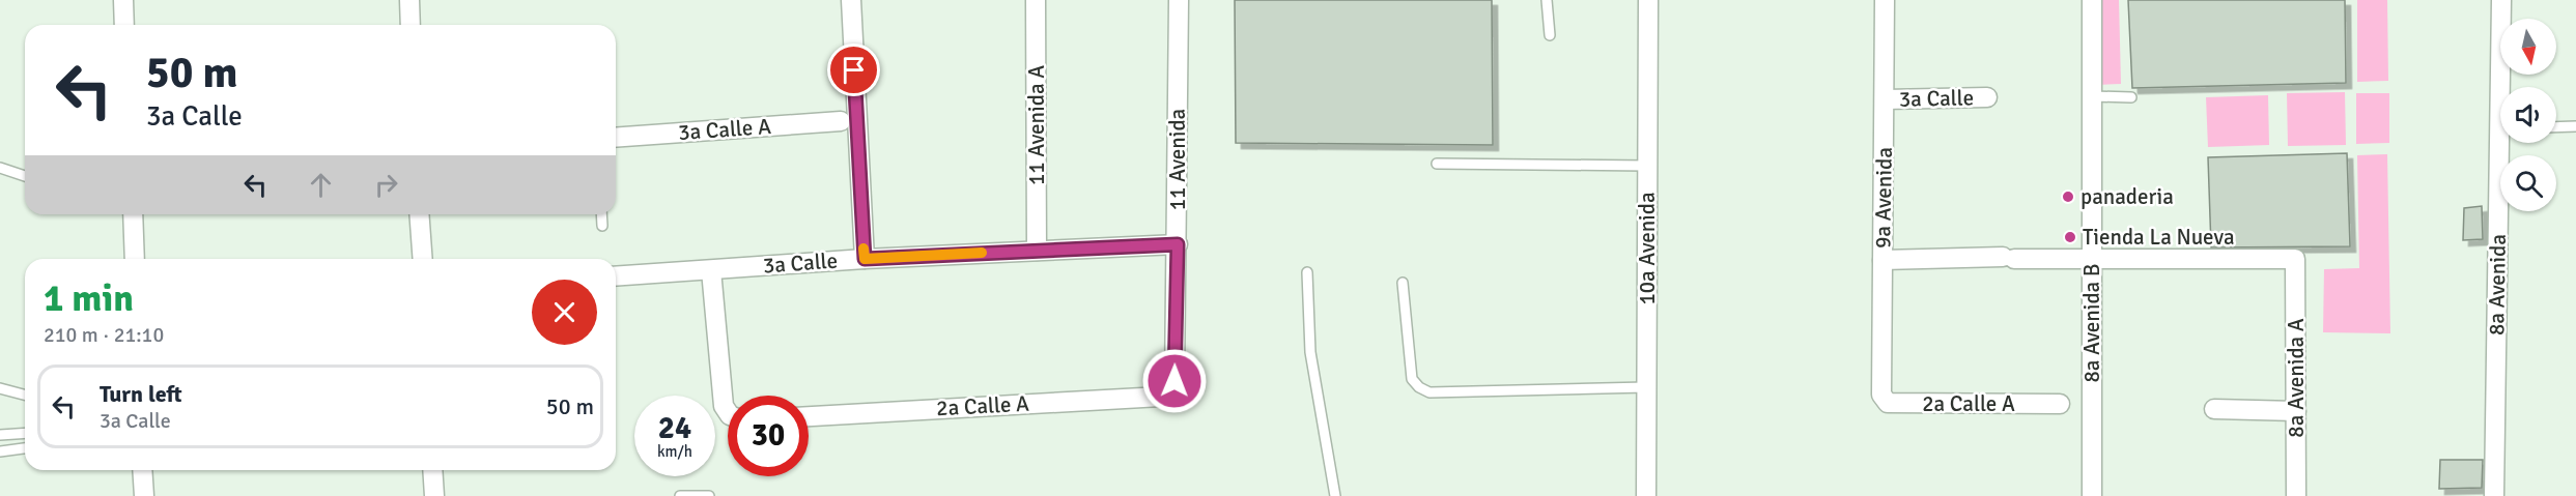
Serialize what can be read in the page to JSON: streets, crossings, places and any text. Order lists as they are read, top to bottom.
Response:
{
  "streets": {
    "street": [
      "3a Calle",
      "11 Avenida A",
      "3a Calle A",
      "11 Avenida",
      "9a Avenida",
      "10a Avenida",
      "8a Avenida",
      "8a Avenida B",
      "8a Avenida A",
      "2a Calle A"
    ]
  },
  "crossings": [
    ["3a Calle", "11 Avenida A"],
    ["3a Calle", "11 Avenida"],
    ["3a Calle", "9a Avenida"],
    ["11 Avenida", "2a Calle A"],
    ["9a Avenida", "2a Calle A"],
    ["8a Avenida B", "8a Avenida A"]
  ],
  "places": ["panaderia", "Tienda La Nueva"],
  "north": "bottom",
  "page": {
    "turn": ["50 m", "3a Calle"],
    "heading": ["1 min", "210 m · 21:10"],
    "list": [
      {
        "name": "Turn left",
        "note": "3a Calle",
        "value": "50 m"
      }
    ],
    "speed": "24 km/h",
    "limit": "30"
  }
}
